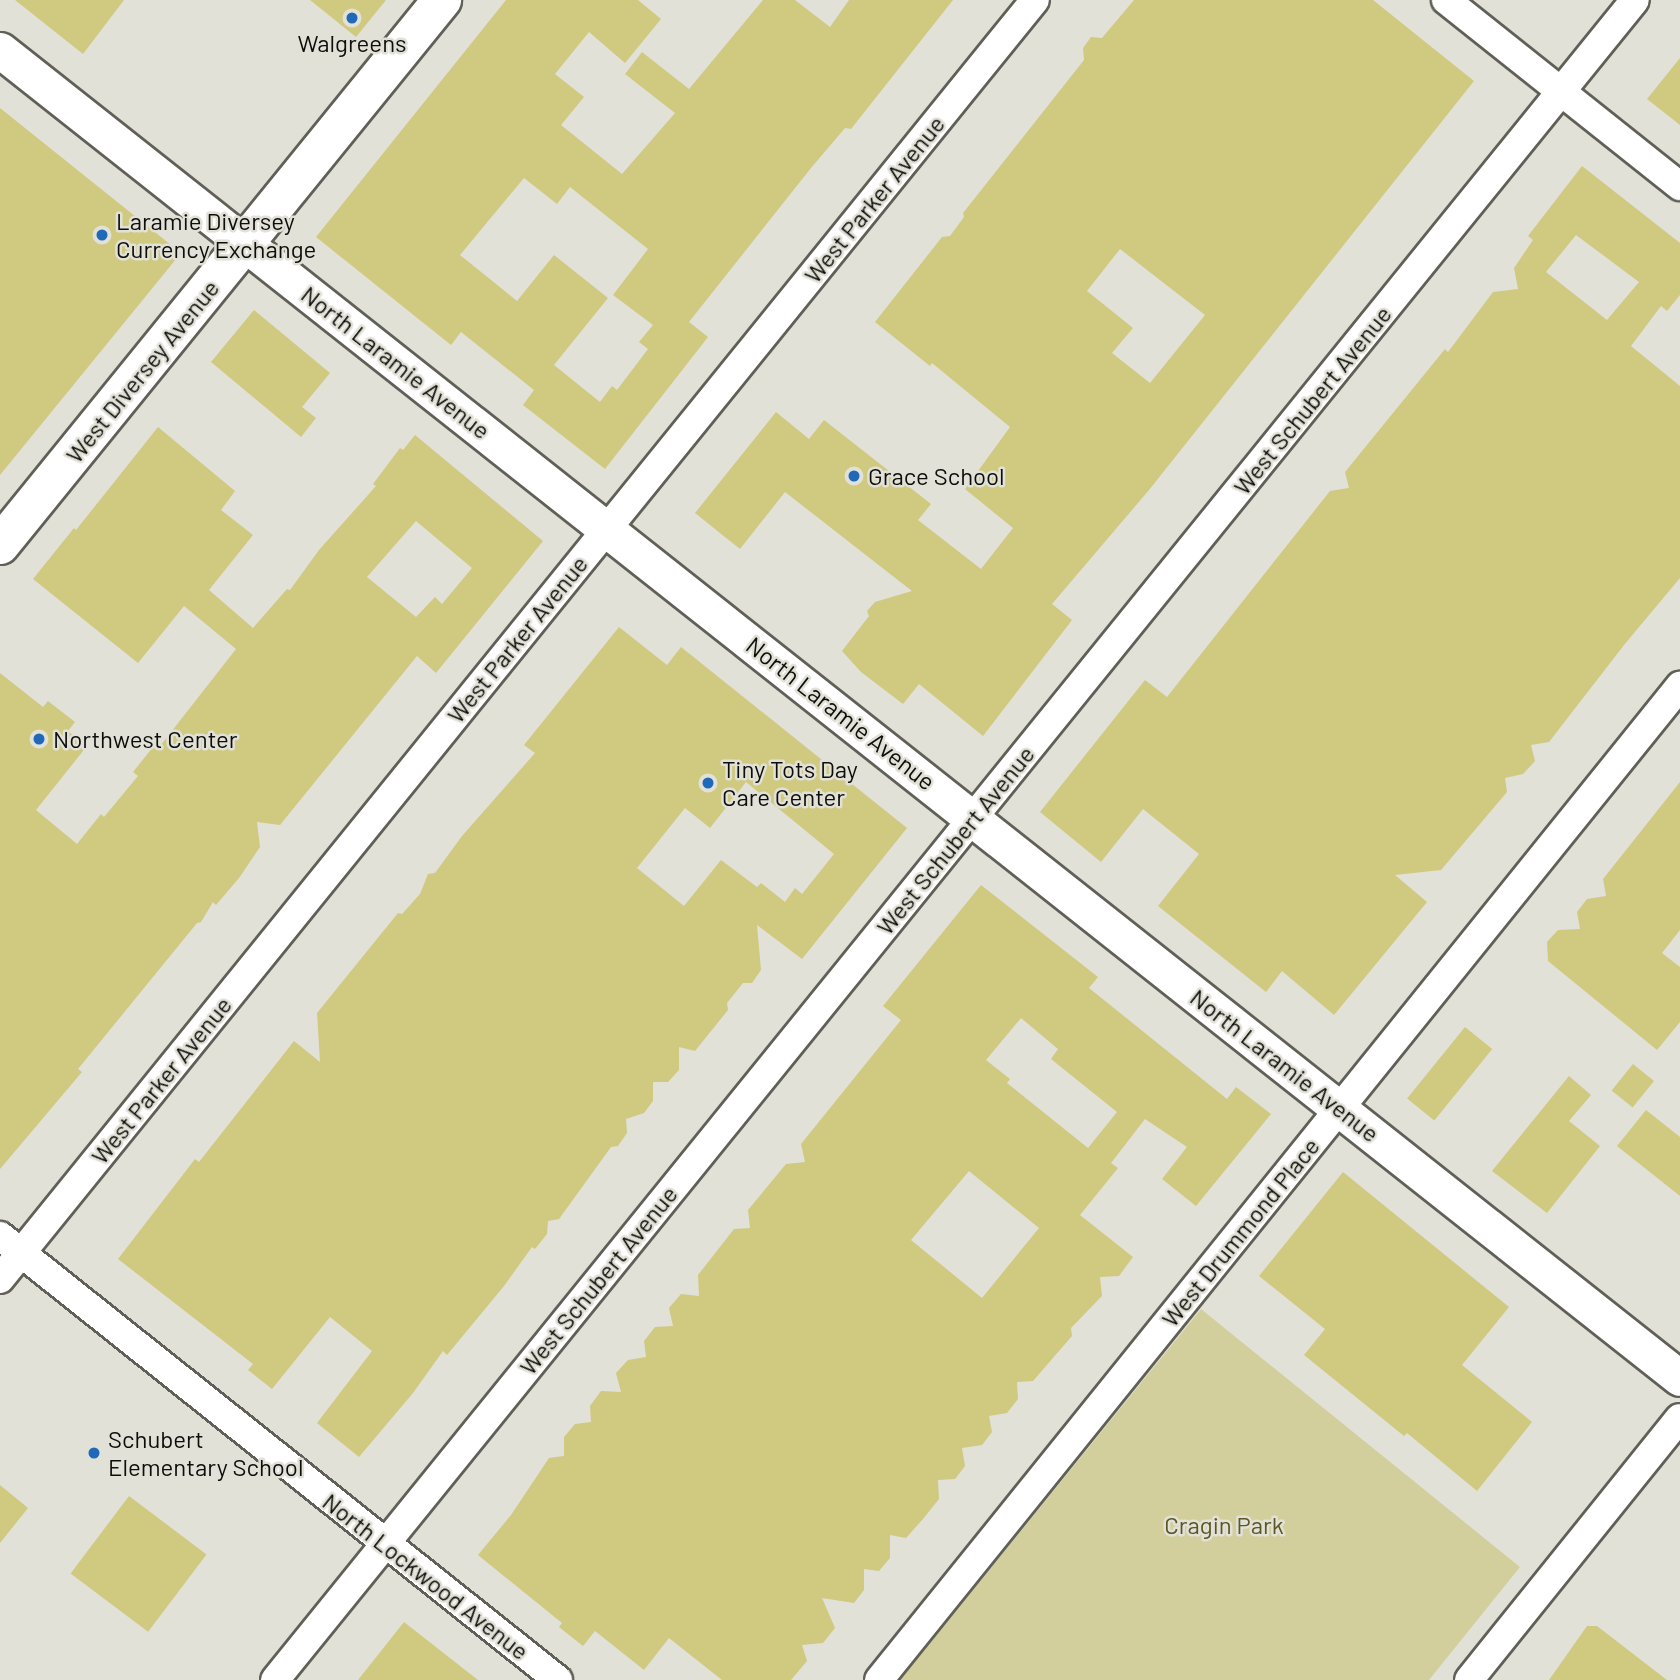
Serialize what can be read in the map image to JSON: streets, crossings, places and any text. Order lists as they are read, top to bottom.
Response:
{
  "streets": {
    "main road": ["West Diversey Avenue"],
    "street": [
      "West Parker Avenue",
      "North Laramie Avenue",
      "West Schubert Avenue",
      "West Drummond Place",
      "North Lockwood Avenue"
    ]
  },
  "crossings": [
    ["West Parker Avenue", "North Laramie Avenue"],
    ["West Parker Avenue", "North Lockwood Avenue"],
    ["North Laramie Avenue", "West Diversey Avenue"],
    ["North Laramie Avenue", "West Schubert Avenue"],
    ["North Laramie Avenue", "West Drummond Place"],
    ["West Schubert Avenue", "North Lockwood Avenue"]
  ],
  "parks": ["Cragin Park"],
  "places": [
    "Walgreens",
    "Laramie Diversey Currency Exchange",
    "Grace School",
    "Northwest Center",
    "Tiny Tots Day Care Center",
    "Schubert Elementary School"
  ]
}
